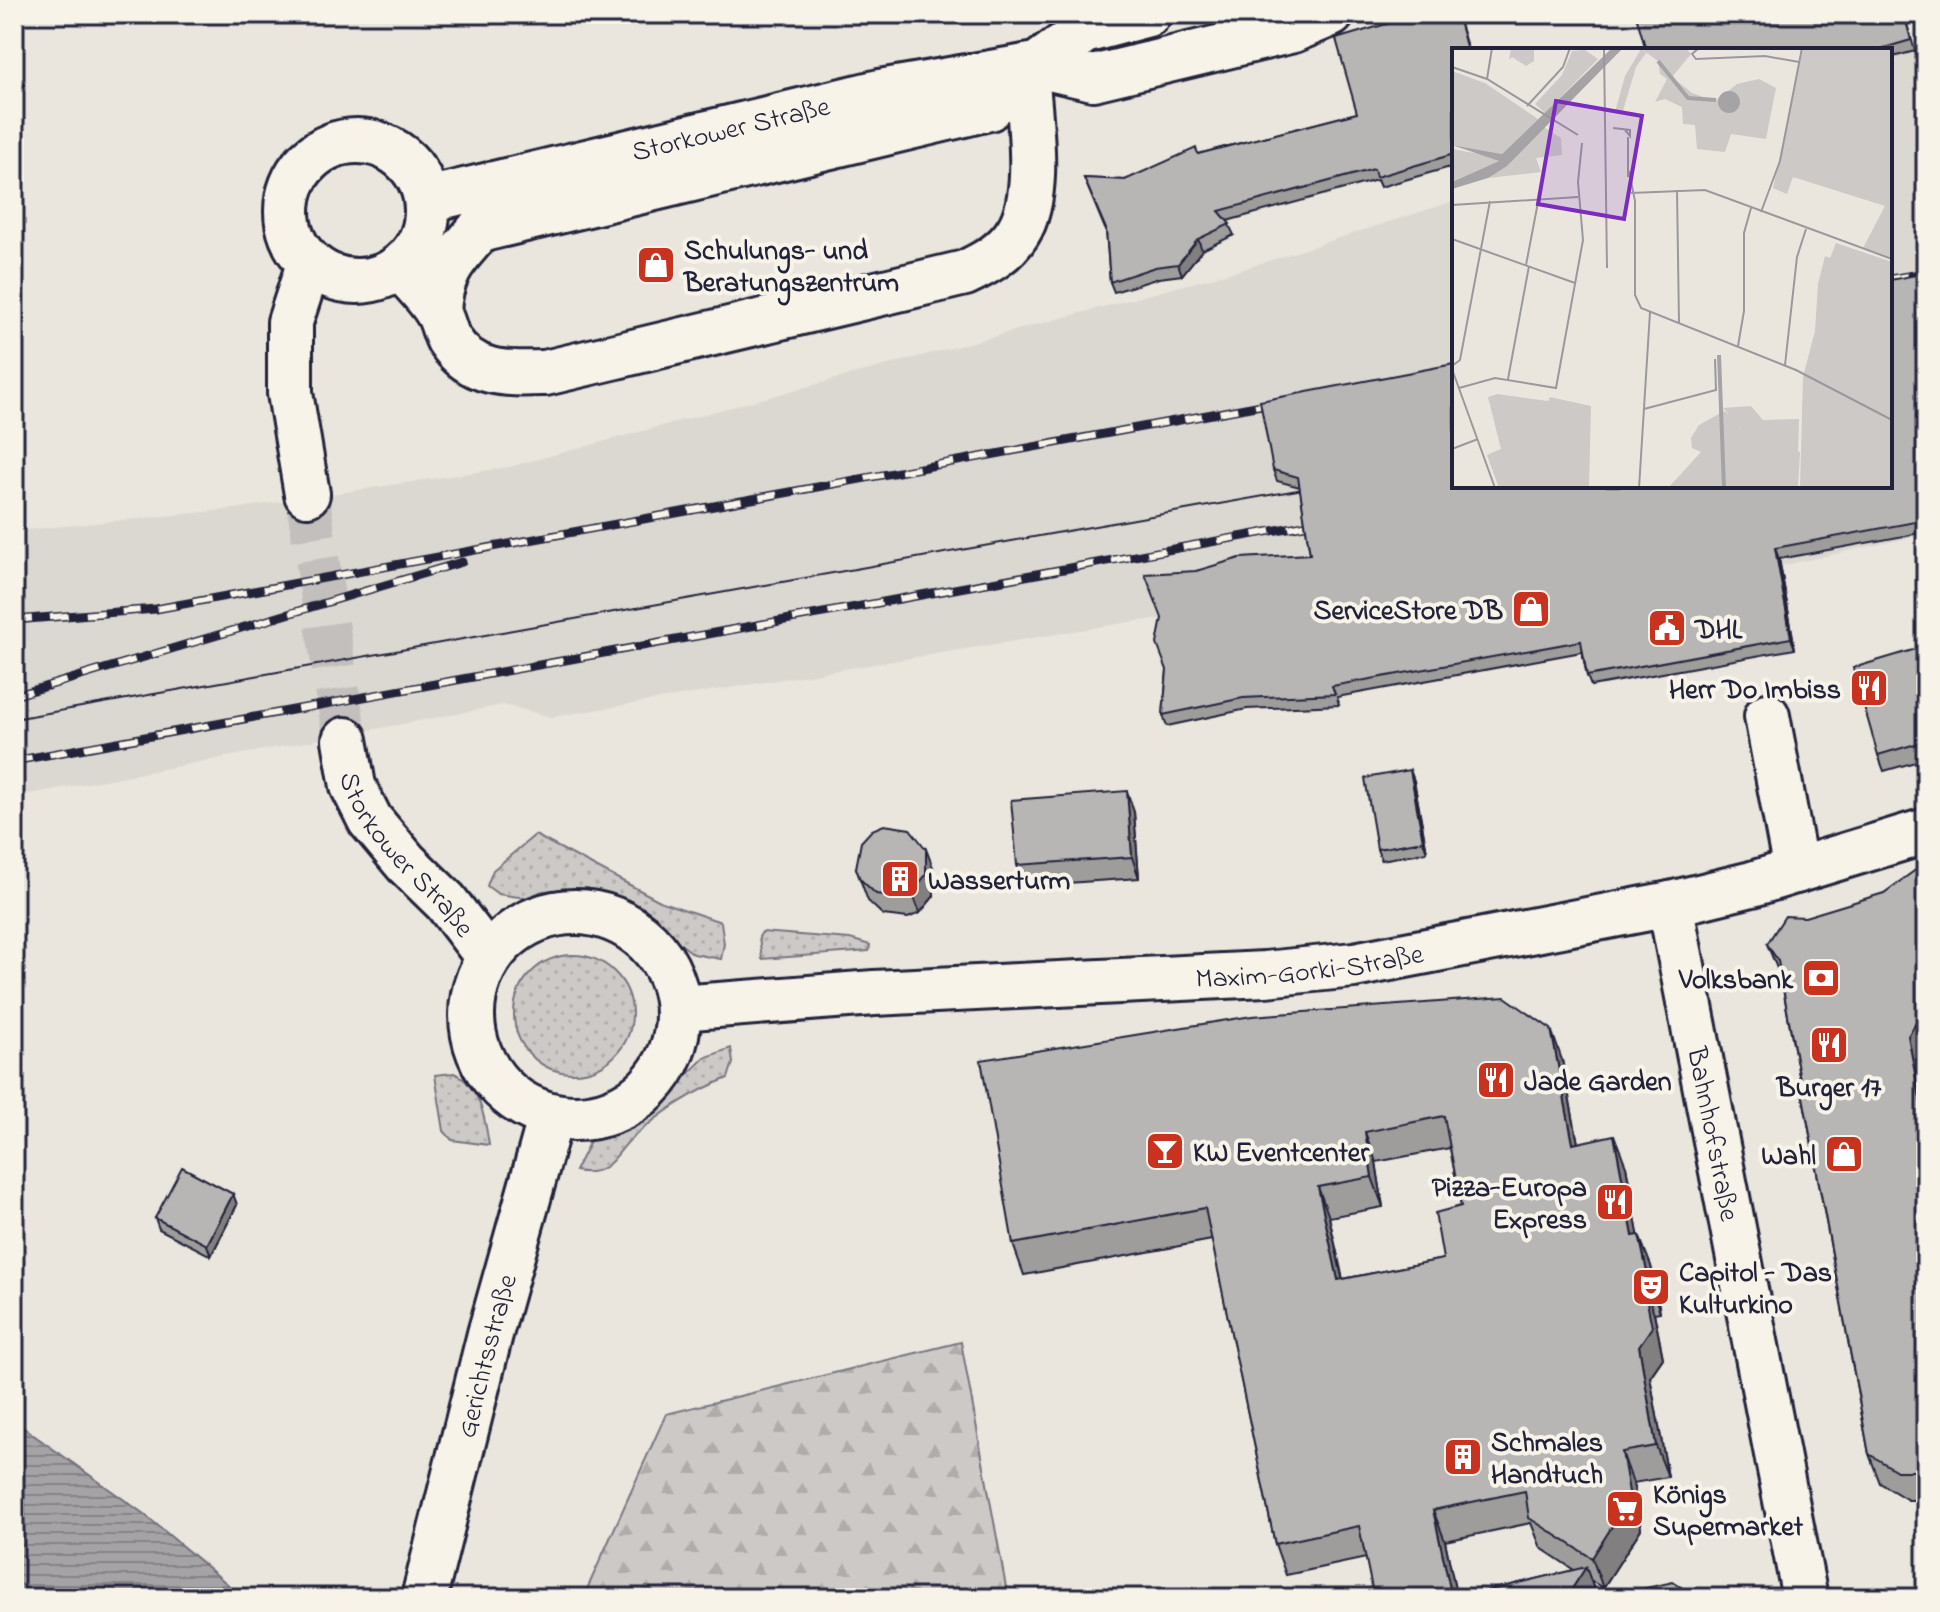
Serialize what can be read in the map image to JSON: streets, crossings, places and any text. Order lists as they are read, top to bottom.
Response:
{
  "streets": {
    "main road": [
      "Storkower Straße",
      "Maxim-Gorki-Straße",
      "Bahnhofstraße",
      "Gerichtsstraße"
    ]
  },
  "crossings": [
    ["Storkower Straße", "Maxim-Gorki-Straße"],
    ["Storkower Straße", "Gerichtsstraße"],
    ["Maxim-Gorki-Straße", "Bahnhofstraße"],
    ["Maxim-Gorki-Straße", "Gerichtsstraße"]
  ],
  "places": {
    "shop": ["Schulungs- und Beratungszentrum", "ServiceStore DB", "Wahl"],
    "public building": ["DHL"],
    "restaurant": [
      "Herr Do Imbiss",
      "Burger 17",
      "Jade Garden",
      "Pizza-Europa Express"
    ],
    "building": ["Wasserturm", "Schmales Handtuch"],
    "bank": ["Volksbank"],
    "bar": ["KW Eventcenter"],
    "theatre": ["Capitol - Das Kulturkino"],
    "supermarket": ["Königs Supermarket"]
  }
}
